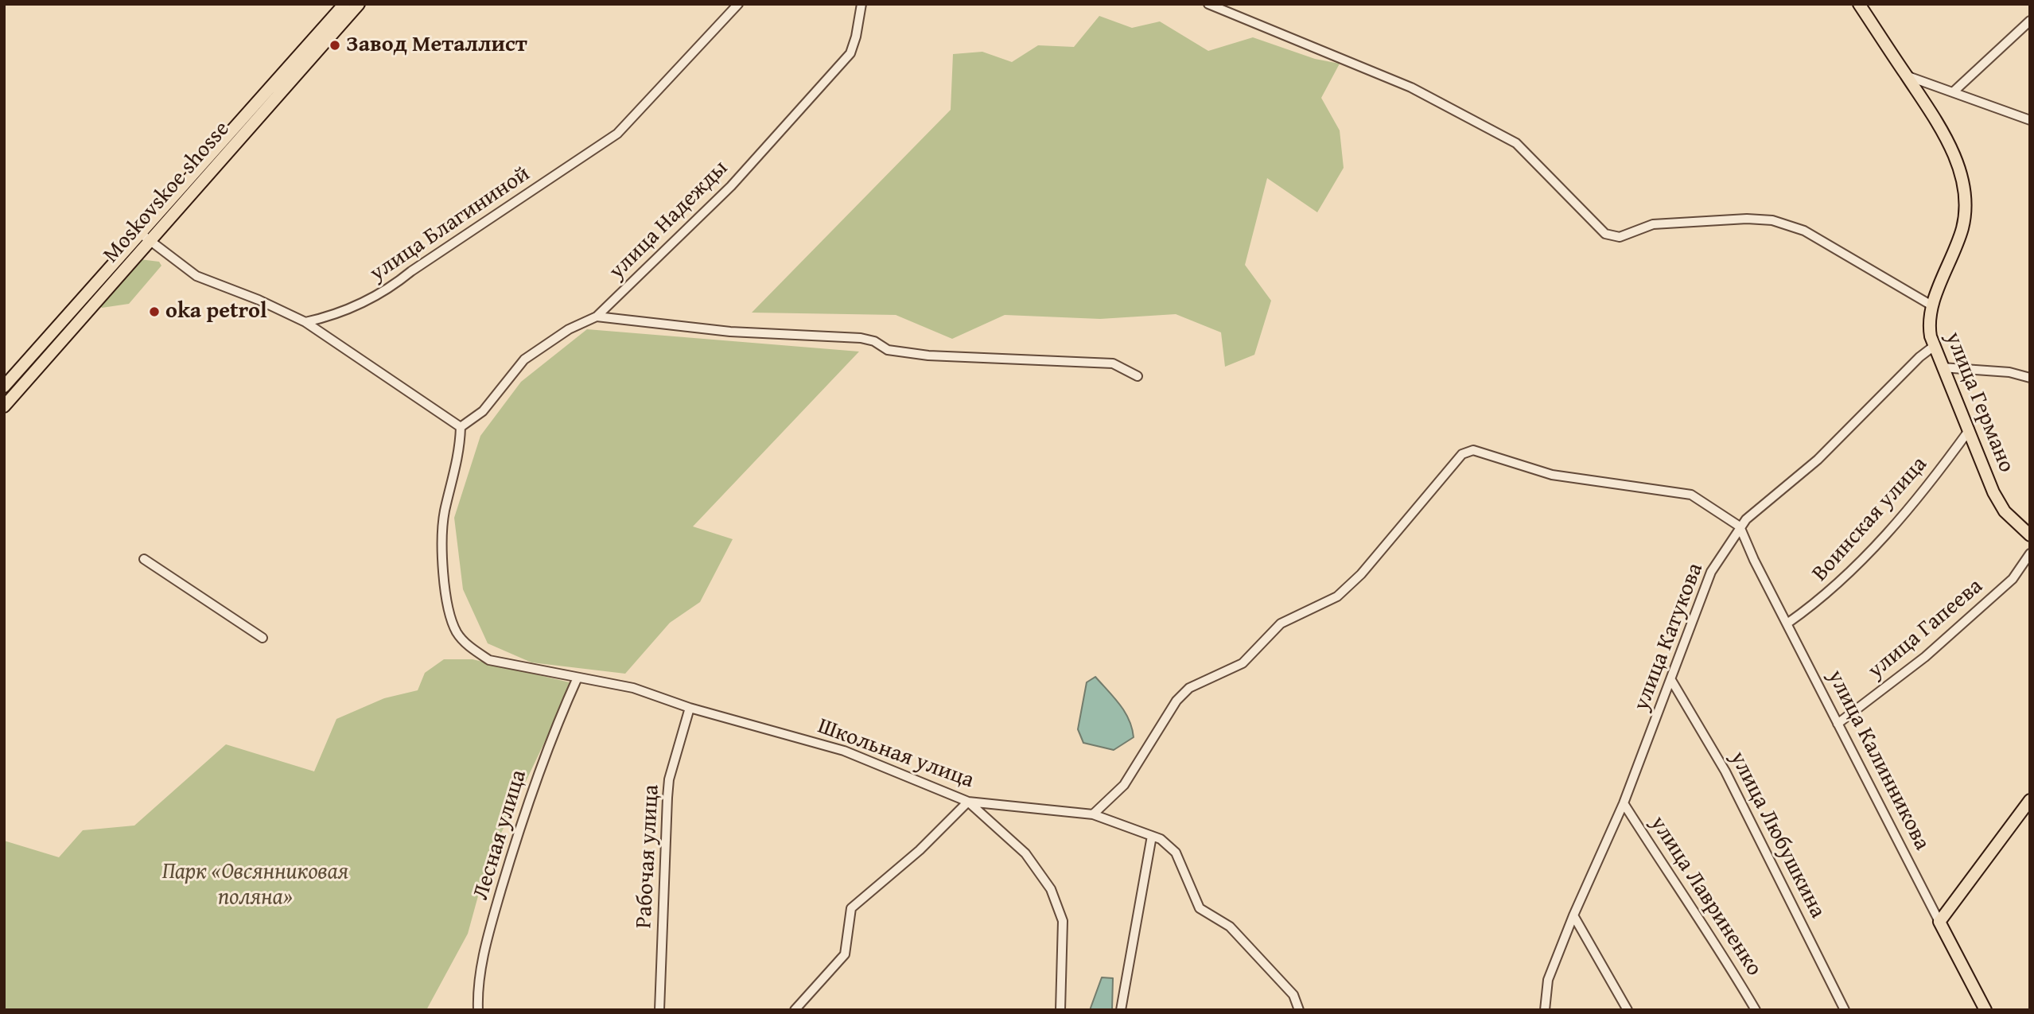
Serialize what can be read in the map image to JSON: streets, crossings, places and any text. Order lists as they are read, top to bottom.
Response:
{
  "streets": {
    "main road": ["Moskovskoe shosse", "улица Германо", "улица Калинникова"],
    "street": [
      "улица Надежды",
      "улица Благининой",
      "Воинская улица",
      "улица Гапеева",
      "улица Катукова",
      "Школьная улица",
      "Лесная улица",
      "улица Любушкина",
      "Рабочая улица",
      "улица Лавриненко"
    ]
  },
  "crossings": [
    ["улица Надежды", "Школьная улица"],
    ["улица Германо", "Воинская улица"],
    ["улица Германо", "улица Катукова"],
    ["Воинская улица", "улица Калинникова"],
    ["улица Гапеева", "улица Калинникова"],
    ["улица Катукова", "улица Калинникова"],
    ["улица Катукова", "улица Любушкина"],
    ["улица Катукова", "улица Лавриненко"],
    ["Школьная улица", "Лесная улица"],
    ["Школьная улица", "Рабочая улица"]
  ],
  "parks": ["Парк «Овсянниковая поляна»"],
  "places": ["Завод Металлист", "oka petrol"]
}
